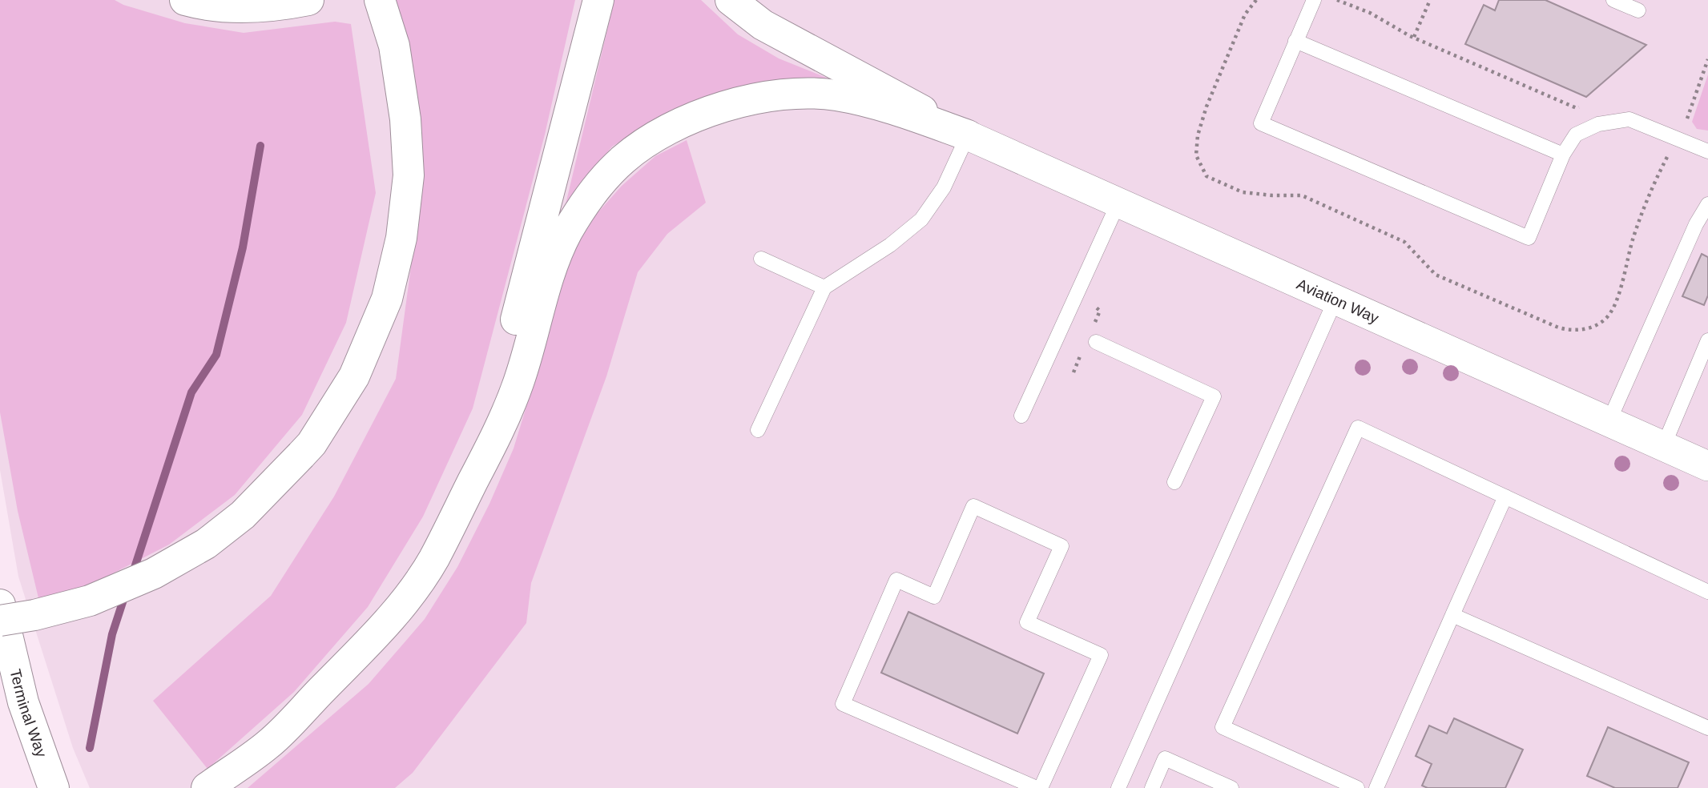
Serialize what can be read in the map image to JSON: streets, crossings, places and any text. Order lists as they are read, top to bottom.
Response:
{
  "streets": {
    "main road": ["Terminal Way"],
    "street": ["Aviation Way"]
  }
}
